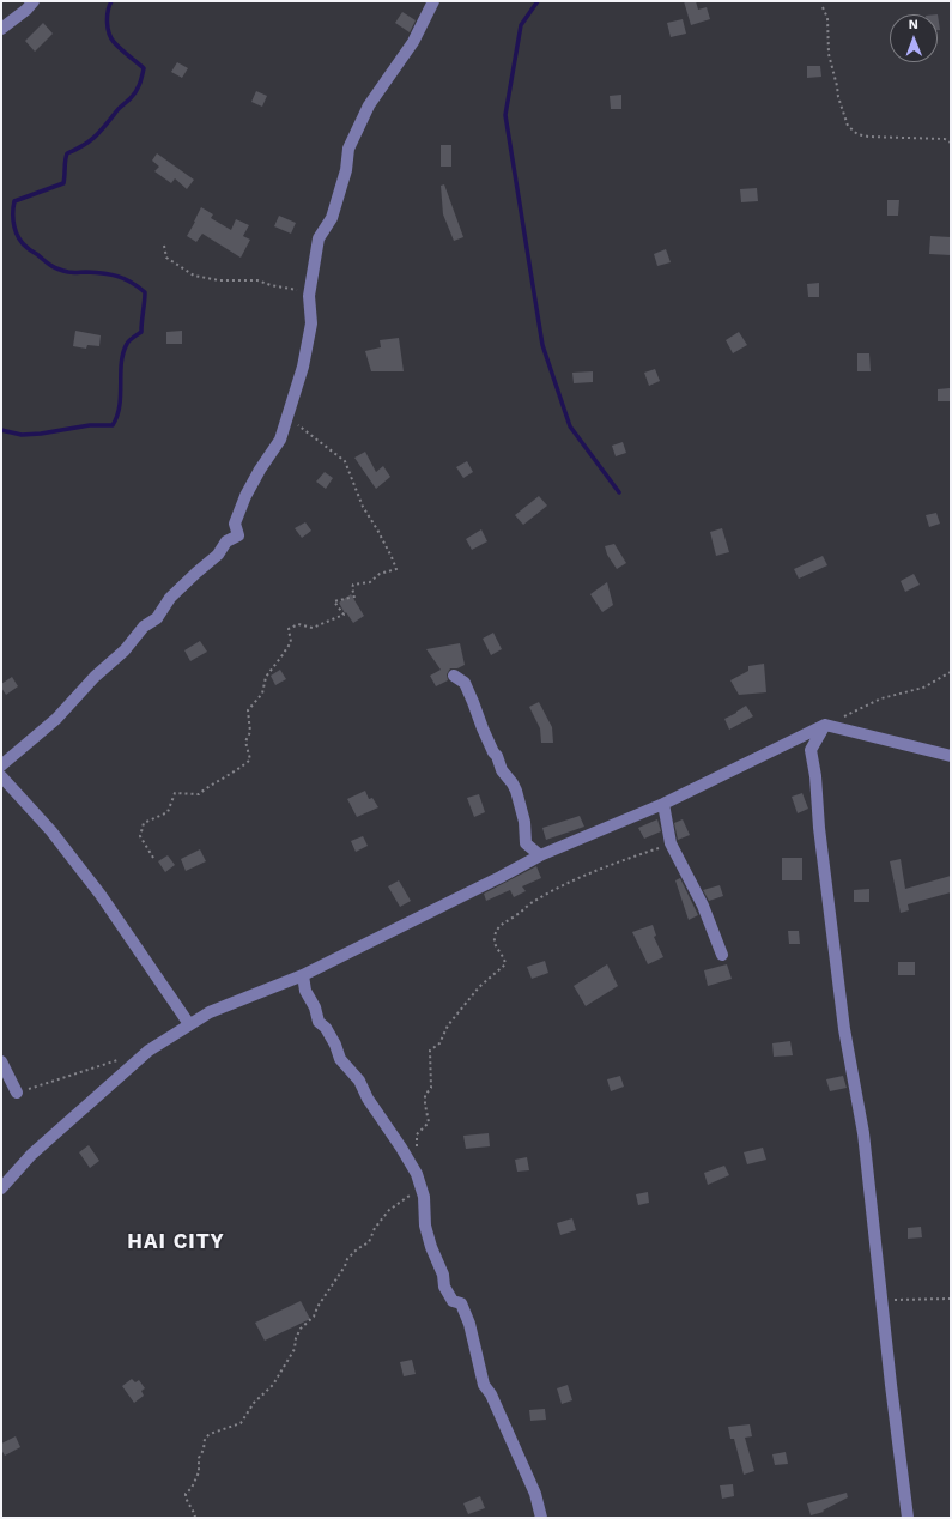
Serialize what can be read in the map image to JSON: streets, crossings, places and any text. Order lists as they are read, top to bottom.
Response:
{
  "districts": ["HAI CITY"],
  "north": "top"
}
